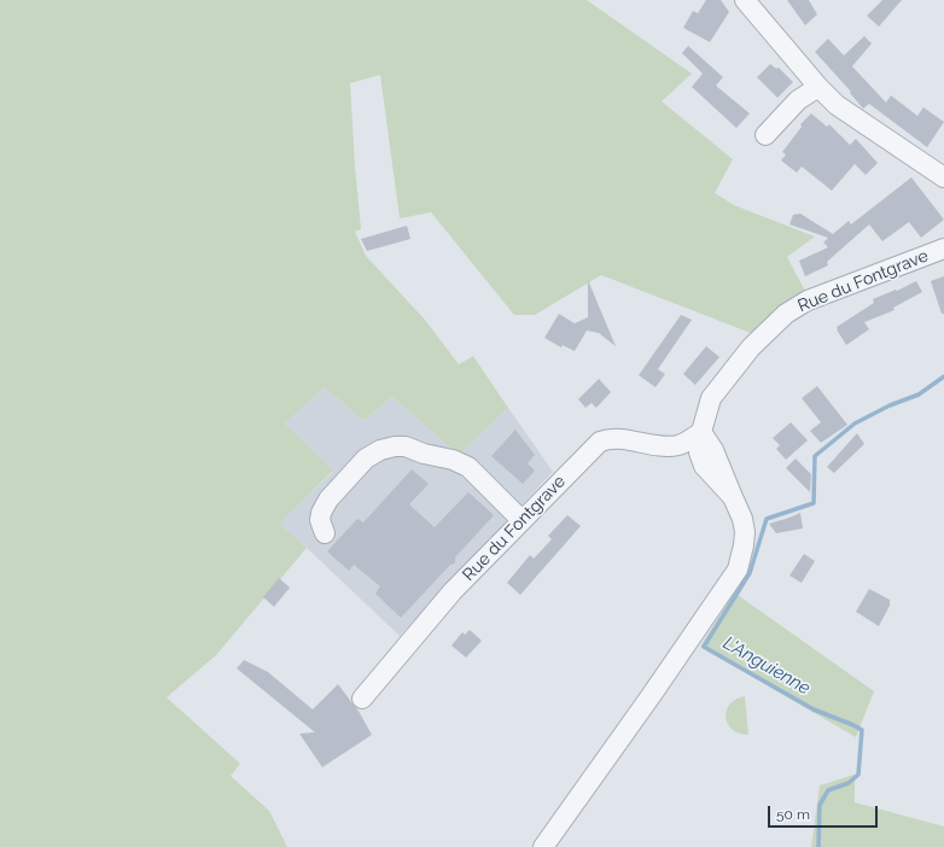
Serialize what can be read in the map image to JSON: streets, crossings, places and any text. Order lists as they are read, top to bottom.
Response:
{
  "streets": {
    "street": ["Rue du Fontgrave"]
  },
  "water": ["L'Anguienne"],
  "scale_bar": "50 m"
}
